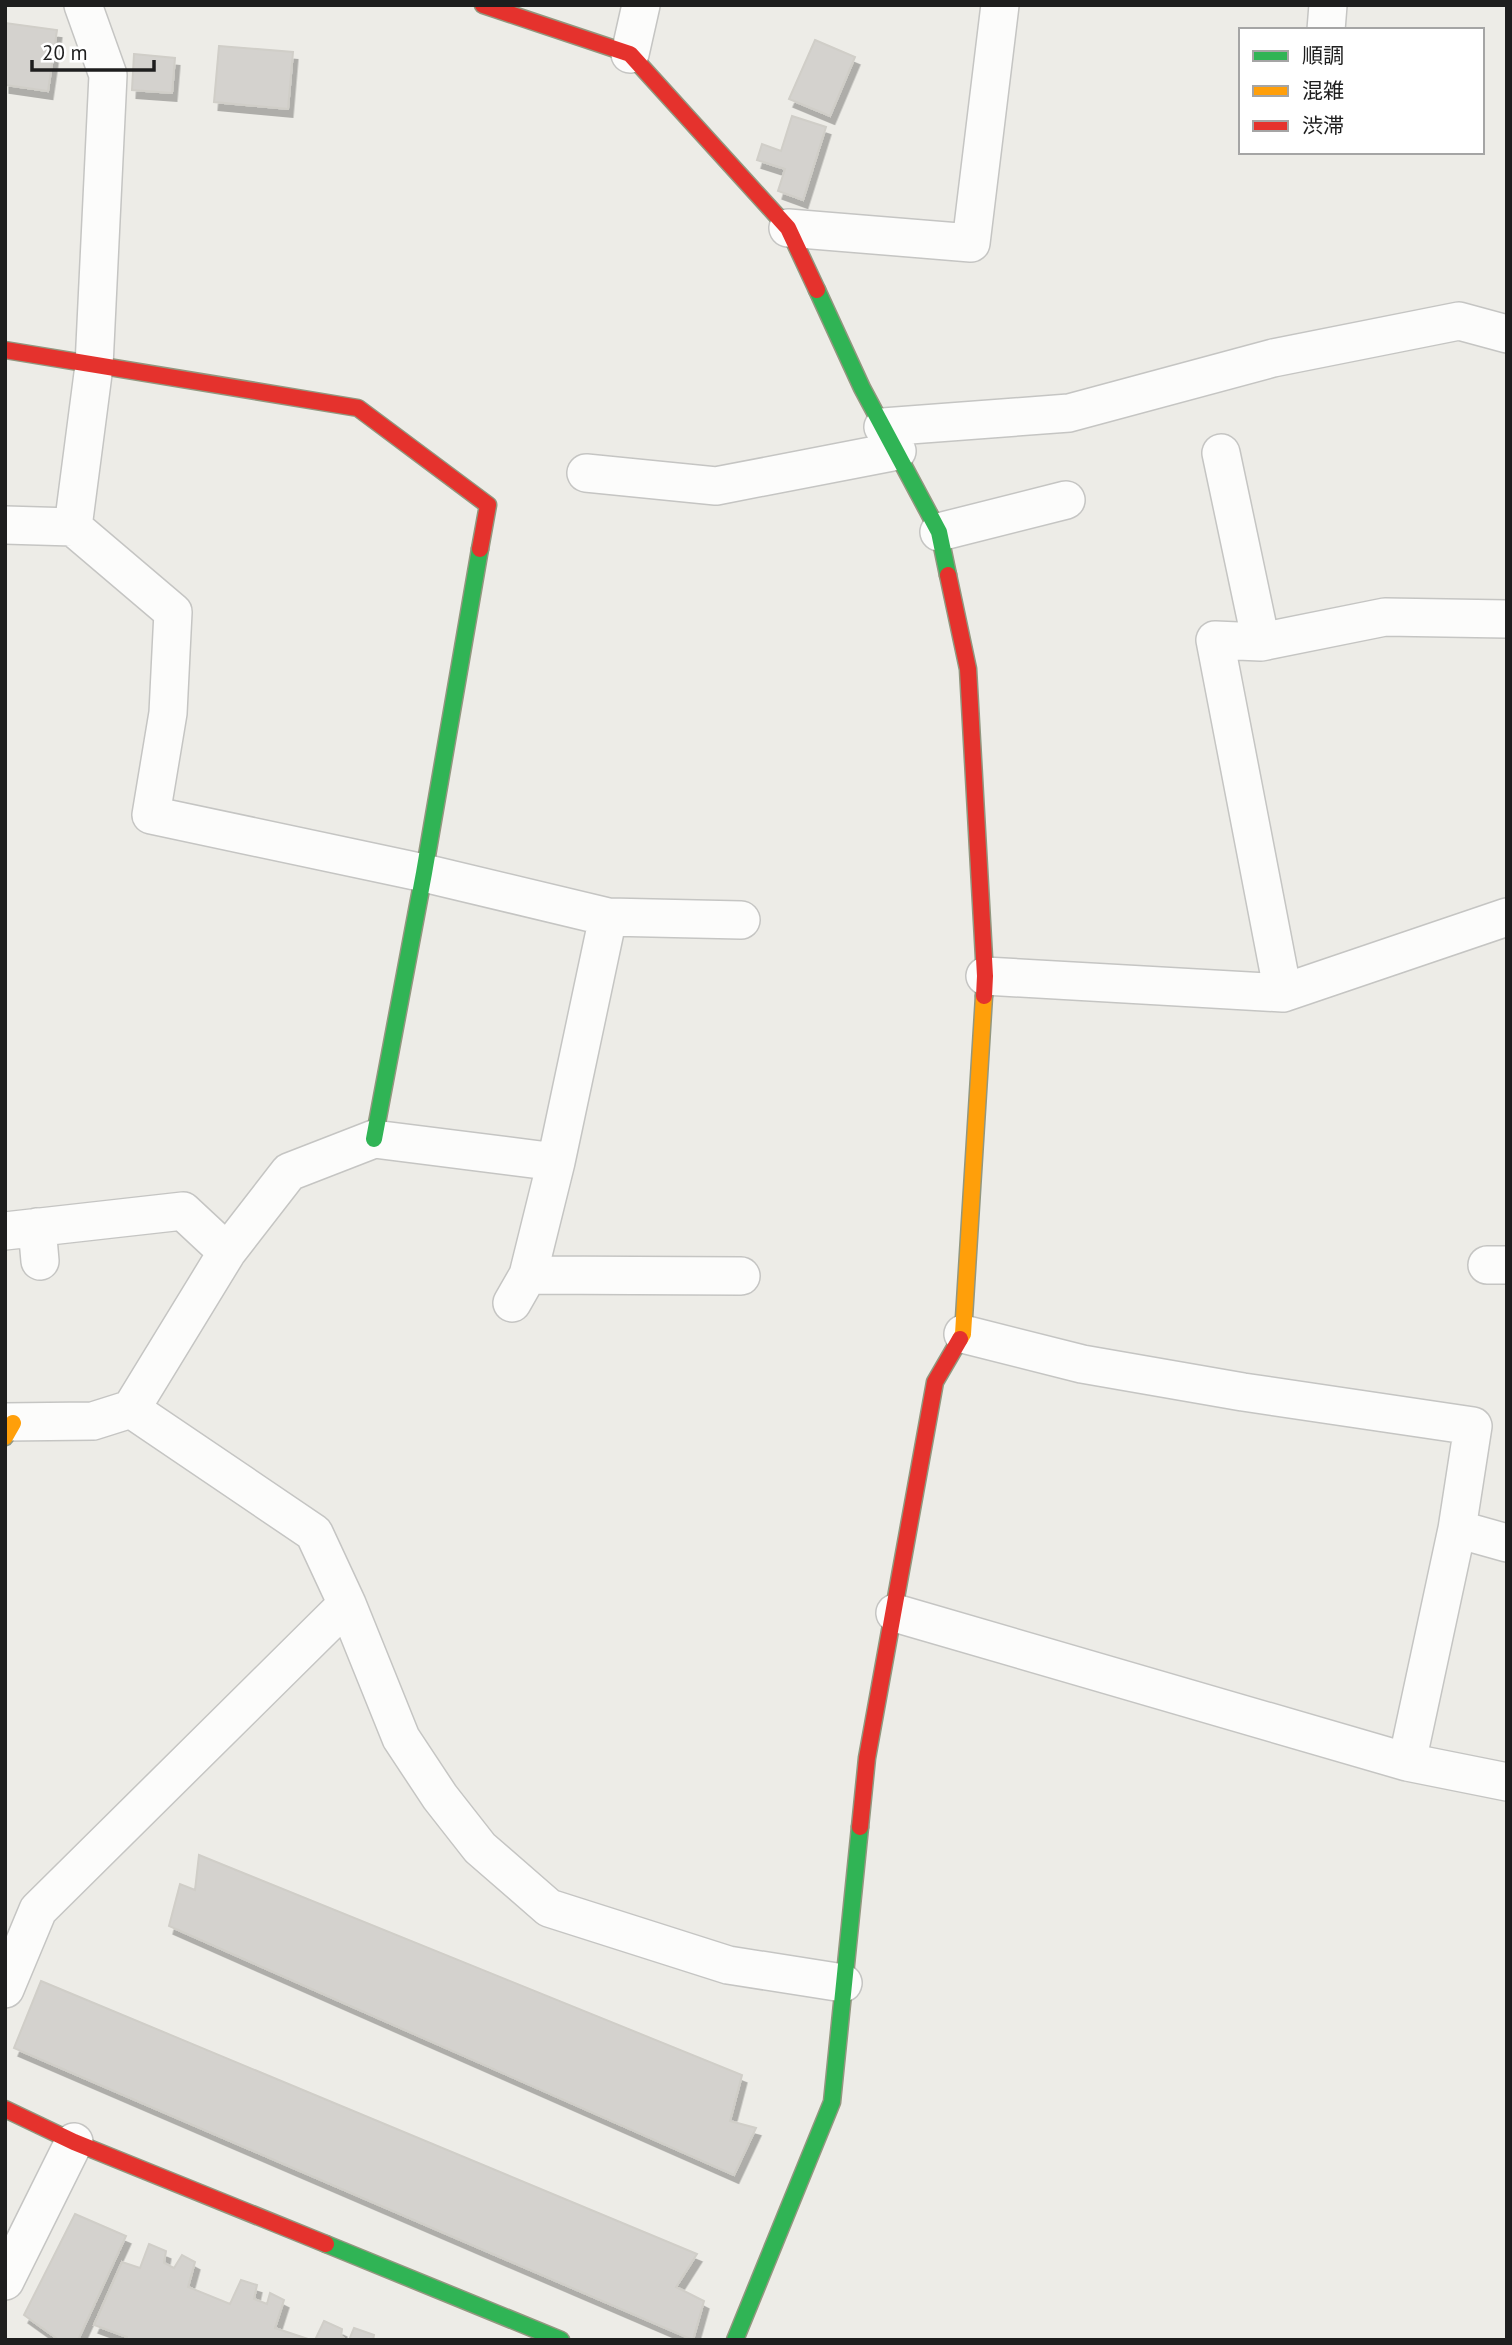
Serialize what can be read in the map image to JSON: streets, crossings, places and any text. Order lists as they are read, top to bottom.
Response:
{
  "legend": ["順調", "混雑", "渋滞"],
  "scale_bar": "20 m"
}
